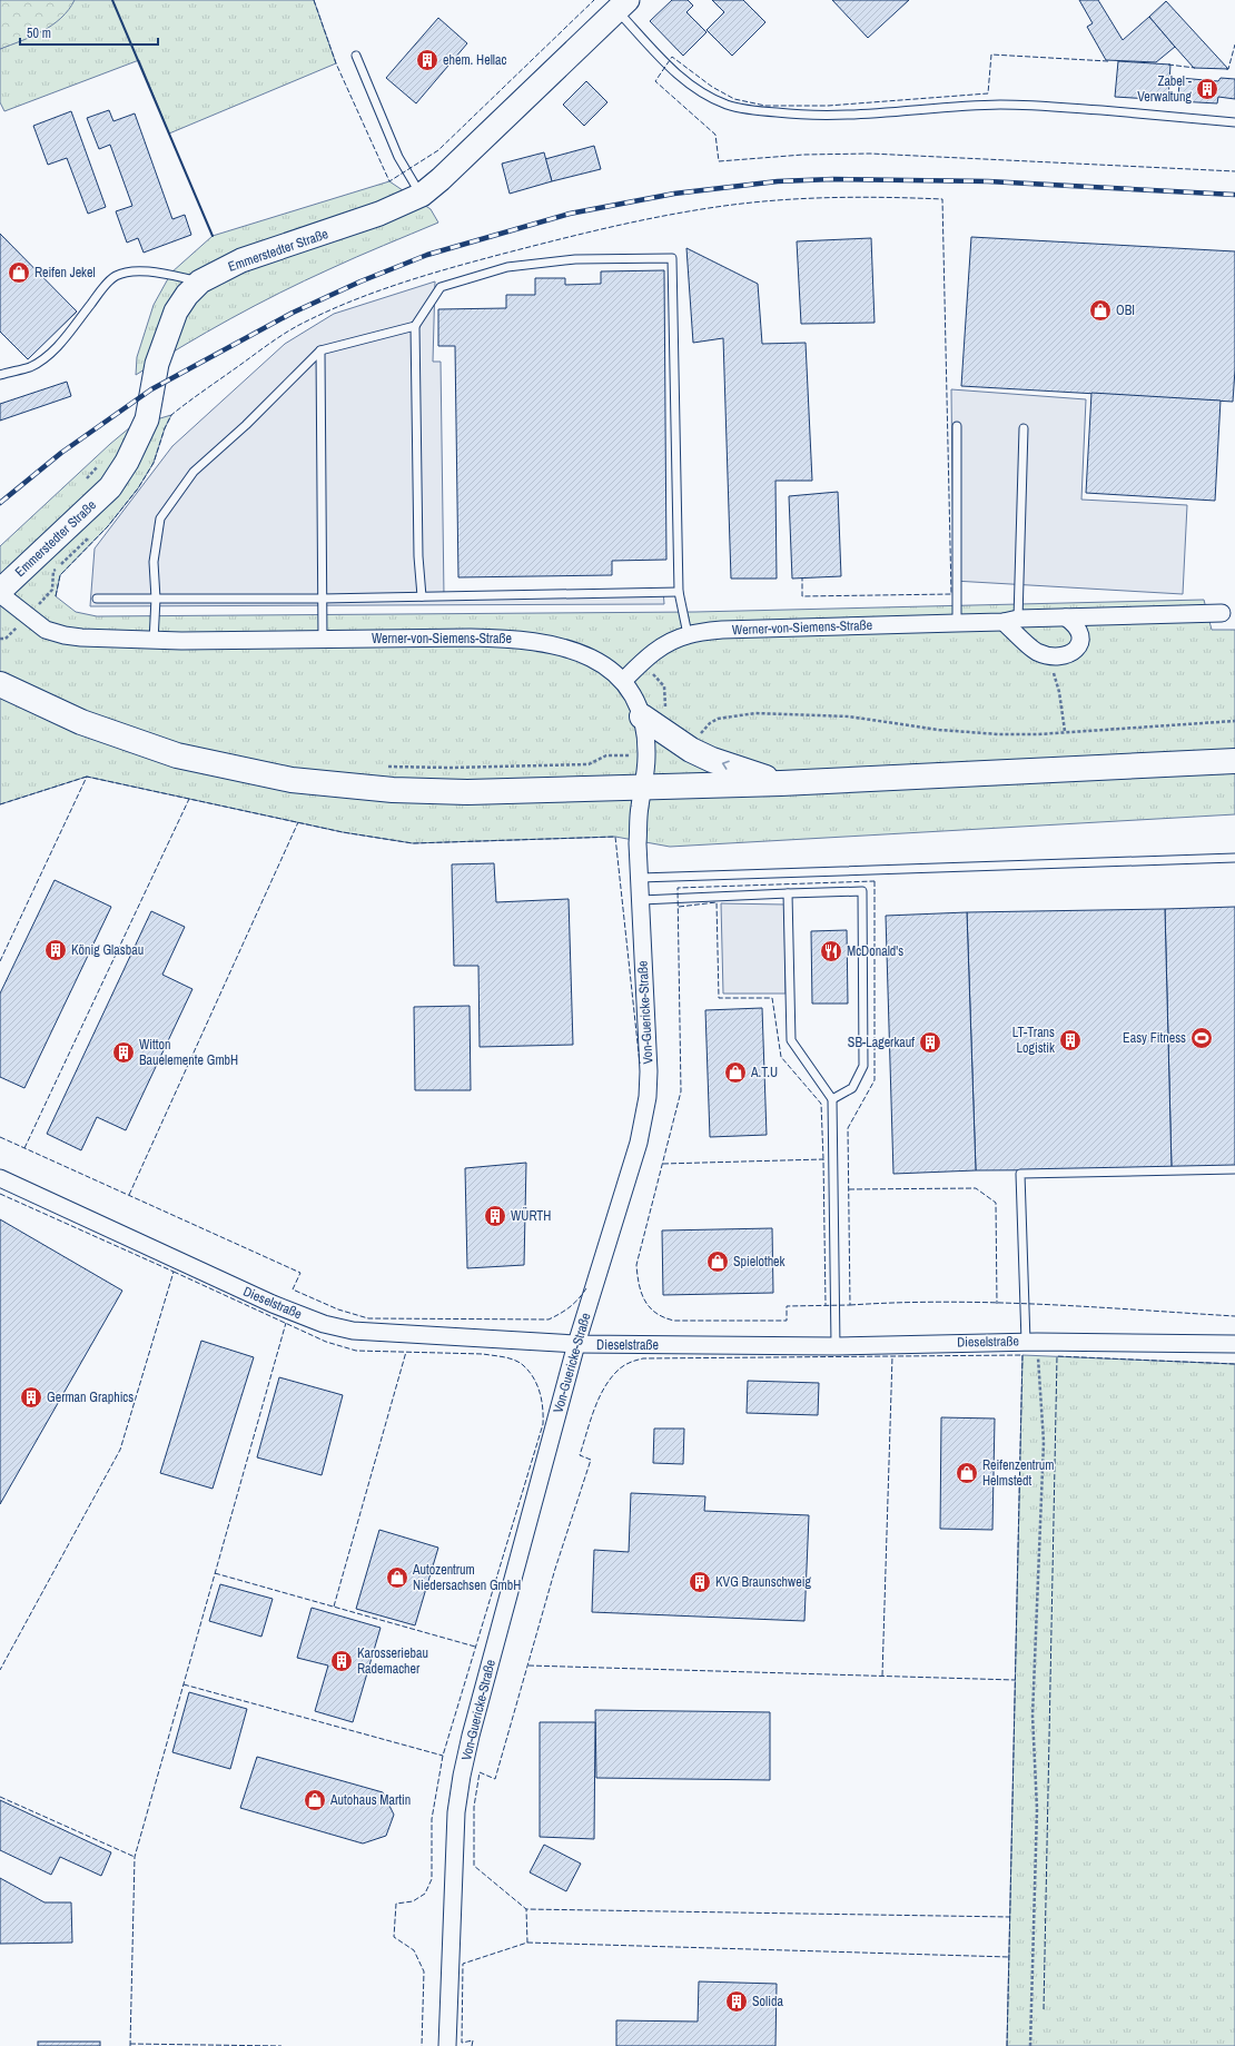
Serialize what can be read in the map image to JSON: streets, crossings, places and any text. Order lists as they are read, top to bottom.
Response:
{
  "streets": {
    "main road": ["Emmerstedter Straße"],
    "street": ["Werner-von-Siemens-Straße", "Von-Guericke-Straße", "Dieselstraße"]
  },
  "crossings": [
    ["Werner-von-Siemens-Straße", "Von-Guericke-Straße"],
    ["Von-Guericke-Straße", "Dieselstraße"]
  ],
  "places": {
    "building": [
      "ehem. Hellac",
      "Zabel - Verwaltung",
      "König Glasbau",
      "LT-Trans Logistik",
      "SB-Lagerkauf",
      "Witton Bauelemente GmbH",
      "WÜRTH",
      "German Graphics",
      "KVG Braunschweig",
      "Karosseriebau Rademacher",
      "Solida"
    ],
    "shop": [
      "Reifen Jekel",
      "OBI",
      "A.T.U",
      "Spielothek",
      "Reifenzentrum Helmstedt",
      "Autozentrum Niedersachsen GmbH",
      "Autohaus Martin"
    ],
    "restaurant": ["McDonald's"],
    "sports": ["Easy Fitness"]
  },
  "scale_bar": "50 m"
}
